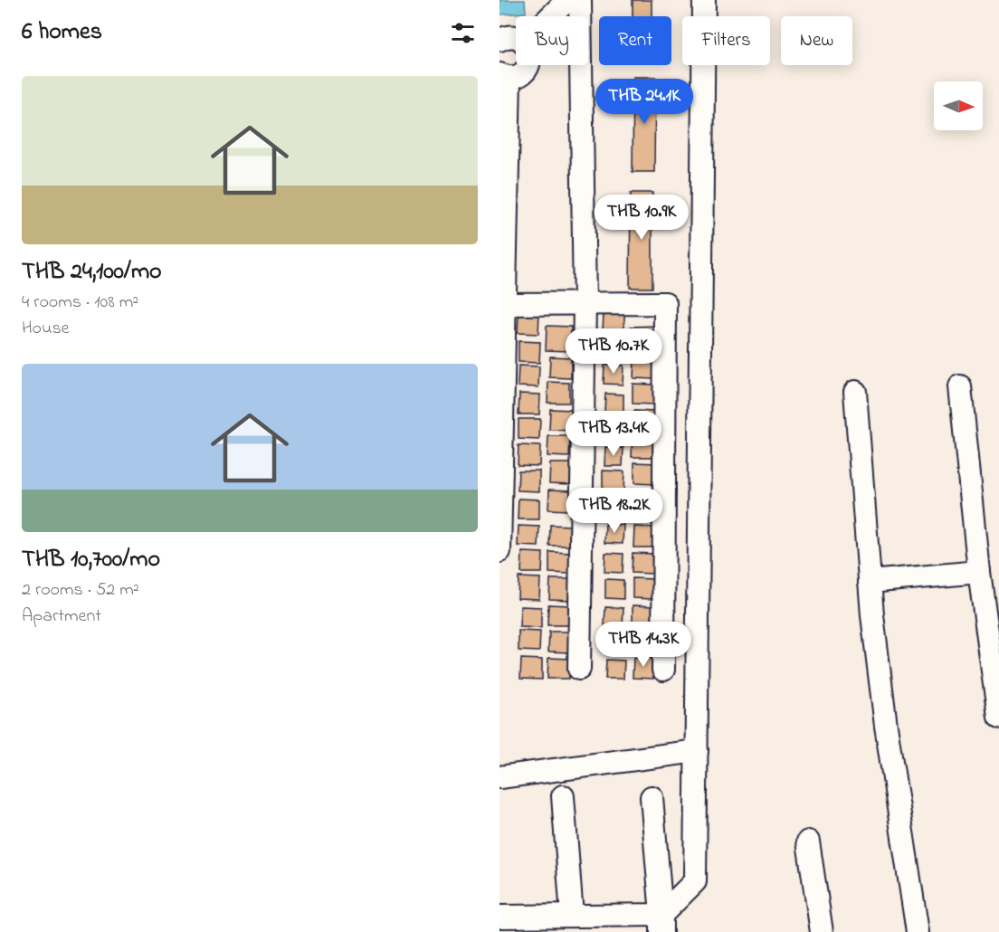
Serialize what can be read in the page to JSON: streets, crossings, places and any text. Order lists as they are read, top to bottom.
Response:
{
  "north": "right",
  "page": {
    "heading": "6 homes",
    "chip": [
      "Buy",
      "Rent",
      "Filters",
      "New"
    ],
    "list": [
      {
        "name": "THB 24,100/mo",
        "note": "4 rooms · 108 m² · House"
      },
      {
        "name": "THB 10,700/mo",
        "note": "2 rooms · 52 m² · Apartment"
      }
    ],
    "price": [
      "THB 24.1K",
      "THB 10.9K",
      "THB 10.7K",
      "THB 13.4K",
      "THB 18.2K",
      "THB 14.3K"
    ]
  }
}
